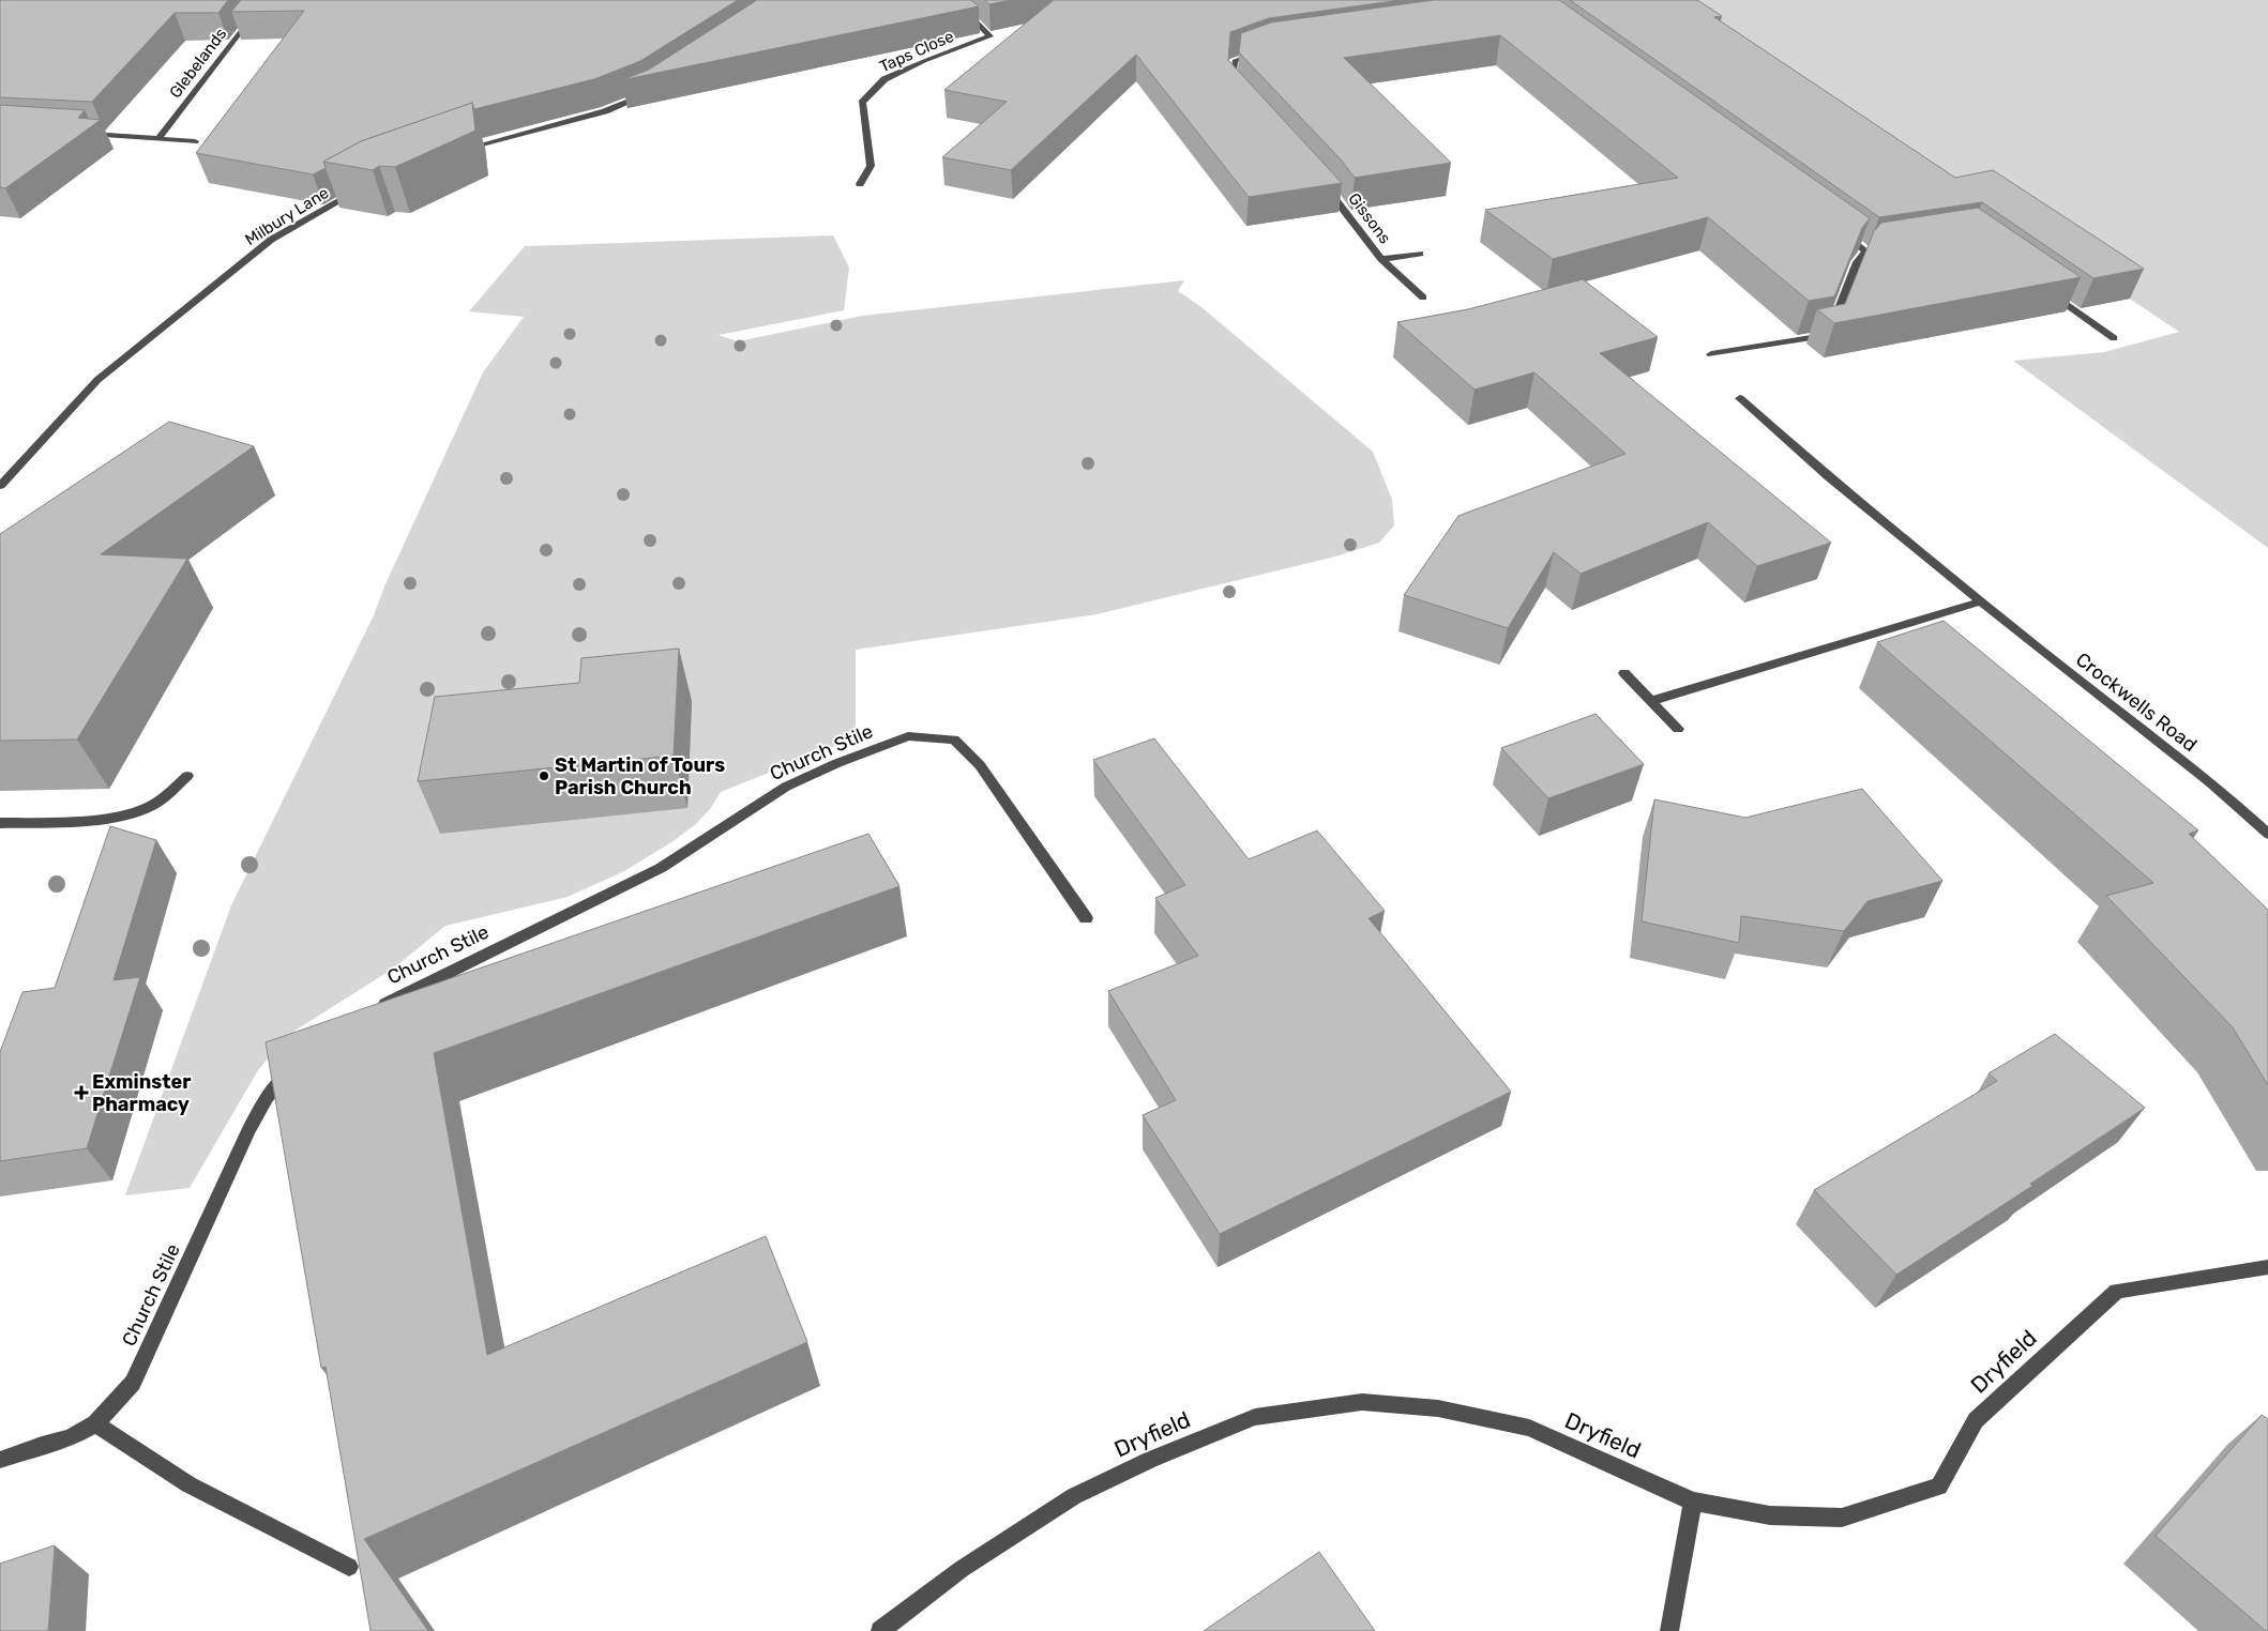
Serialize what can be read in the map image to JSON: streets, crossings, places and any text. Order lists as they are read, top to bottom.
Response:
{
  "streets": {
    "street": [
      "Taps Close",
      "Glebelands",
      "Milbury Lane",
      "Gissons",
      "Crockwells Road",
      "Church Stile",
      "Dryfield"
    ]
  },
  "places": {
    "other": ["St Martin of Tours Parish Church"],
    "health": ["Exminster Pharmacy"]
  }
}
